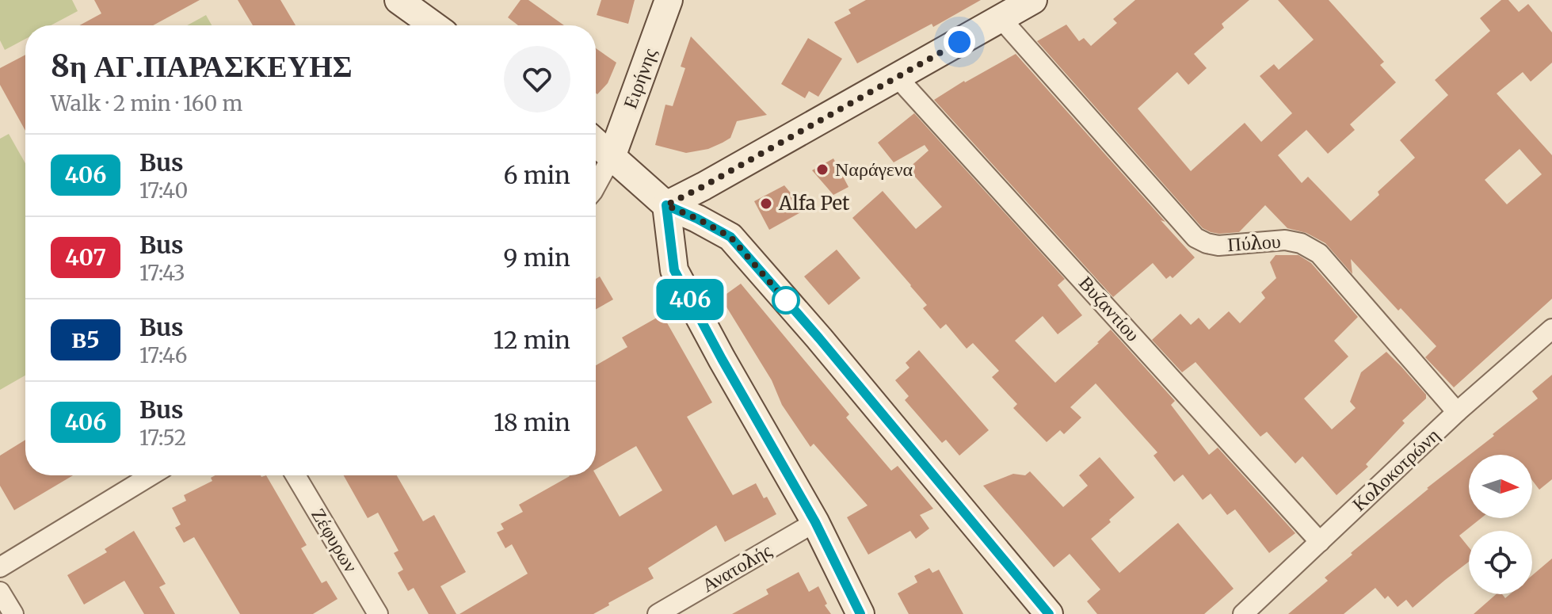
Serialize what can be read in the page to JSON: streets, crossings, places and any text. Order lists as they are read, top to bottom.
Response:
{
  "streets": {
    "street": [
      "Ειρήνης",
      "Πύλου",
      "Βυζαντίου",
      "Κολοκοτρώνη",
      "Ζέφυρων",
      "Ανατολής"
    ]
  },
  "crossings": [
    ["Πύλου", "Κολοκοτρώνη"],
    ["Βυζαντίου", "Κολοκοτρώνη"]
  ],
  "places": ["Ναράγενα", "Alfa Pet"],
  "lines": ["bus line 406"],
  "north": "right",
  "page": {
    "on_map": "406",
    "heading": ["8η ΑΓ.ΠΑΡΑΣΚΕΥΗΣ", "Walk · 2 min · 160 m"],
    "list": [
      {
        "mark": "406",
        "name": "Bus",
        "note": "17:40",
        "value": "6 min"
      },
      {
        "mark": "407",
        "name": "Bus",
        "note": "17:43",
        "value": "9 min"
      },
      {
        "mark": "Β5",
        "name": "Bus",
        "note": "17:46",
        "value": "12 min"
      },
      {
        "mark": "406",
        "name": "Bus",
        "note": "17:52",
        "value": "18 min"
      }
    ]
  }
}
